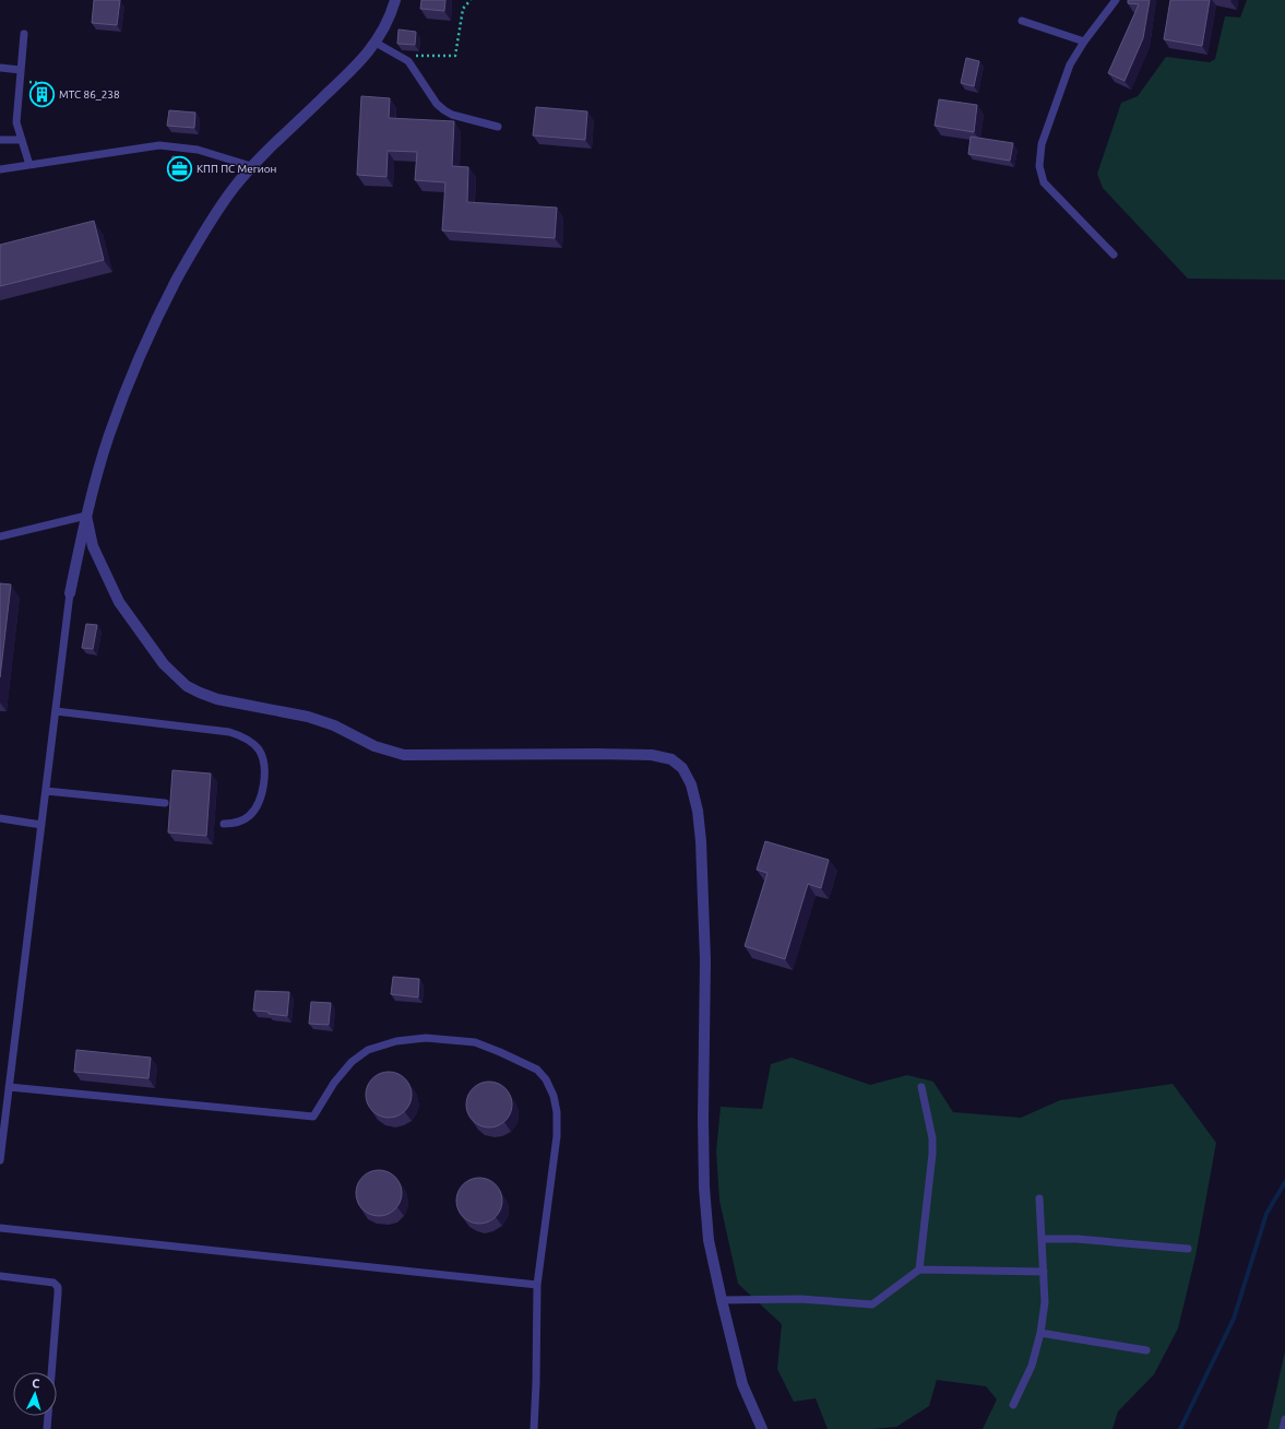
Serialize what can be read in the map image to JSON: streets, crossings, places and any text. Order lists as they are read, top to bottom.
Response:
{
  "places": {
    "building": ["МТС 86_238"],
    "office": ["КПП ПС Мегион"]
  },
  "north": "top"
}
